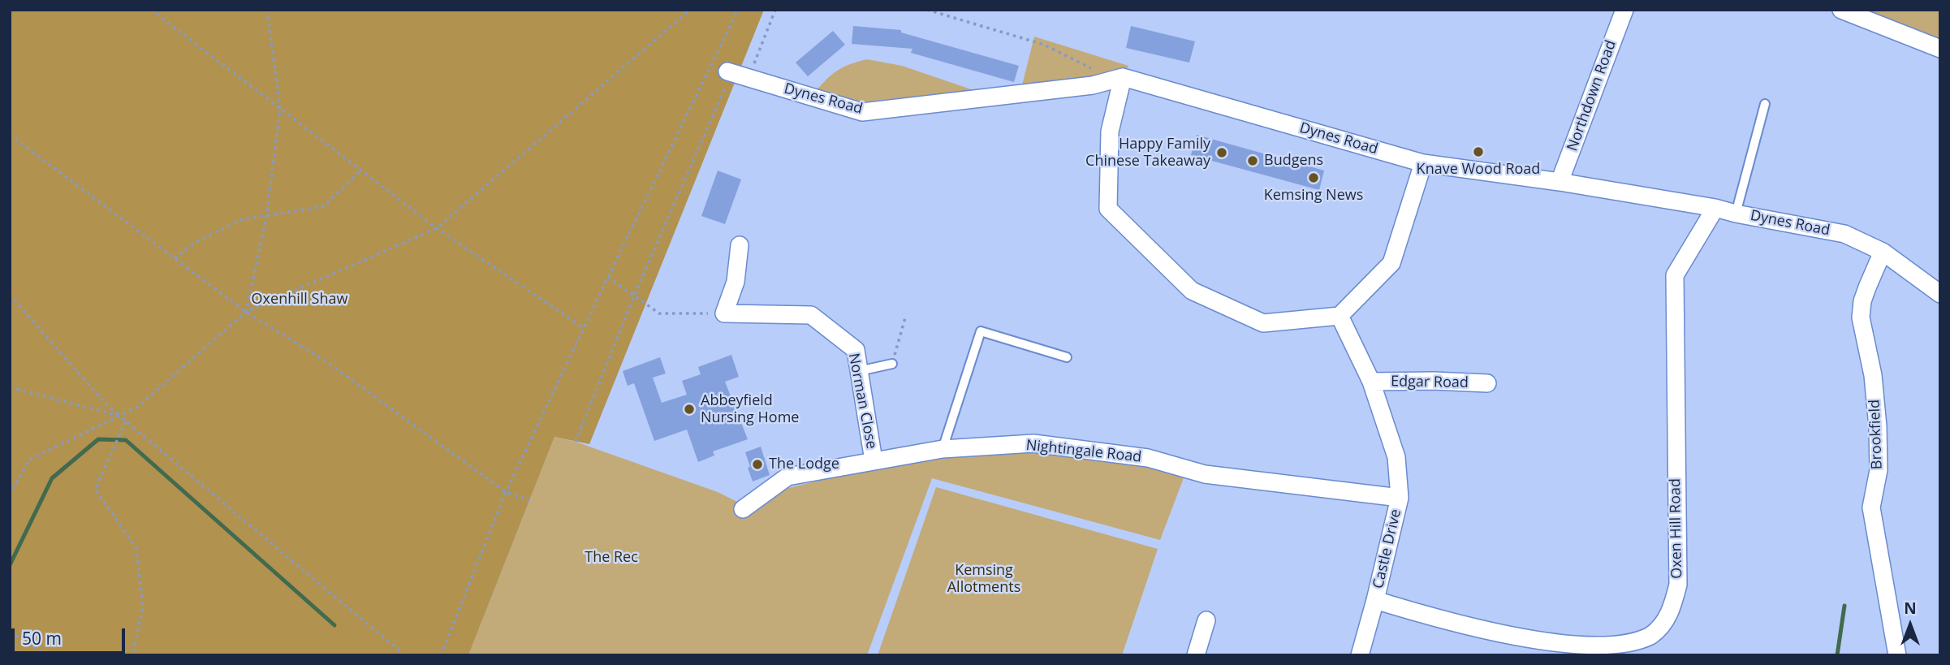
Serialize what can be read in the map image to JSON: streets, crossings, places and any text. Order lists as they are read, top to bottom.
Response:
{
  "streets": {
    "street": [
      "Northdown Road",
      "Dynes Road",
      "Edgar Road",
      "Norman Close",
      "Brookfield",
      "Nightingale Road",
      "Oxen Hill Road",
      "Castle Drive"
    ]
  },
  "crossings": [
    ["Northdown Road", "Dynes Road"],
    ["Dynes Road", "Brookfield"],
    ["Dynes Road", "Oxen Hill Road"],
    ["Edgar Road", "Castle Drive"],
    ["Norman Close", "Nightingale Road"],
    ["Nightingale Road", "Castle Drive"],
    ["Oxen Hill Road", "Castle Drive"]
  ],
  "parks": ["Oxenhill Shaw", "The Rec", "Kemsing Allotments"],
  "places": [
    "Knave Wood Road",
    "Happy Family Chinese Takeaway",
    "Budgens",
    "Kemsing News",
    "Abbeyfield Nursing Home",
    "The Lodge"
  ],
  "scale_bar": "50 m",
  "north": "top"
}
